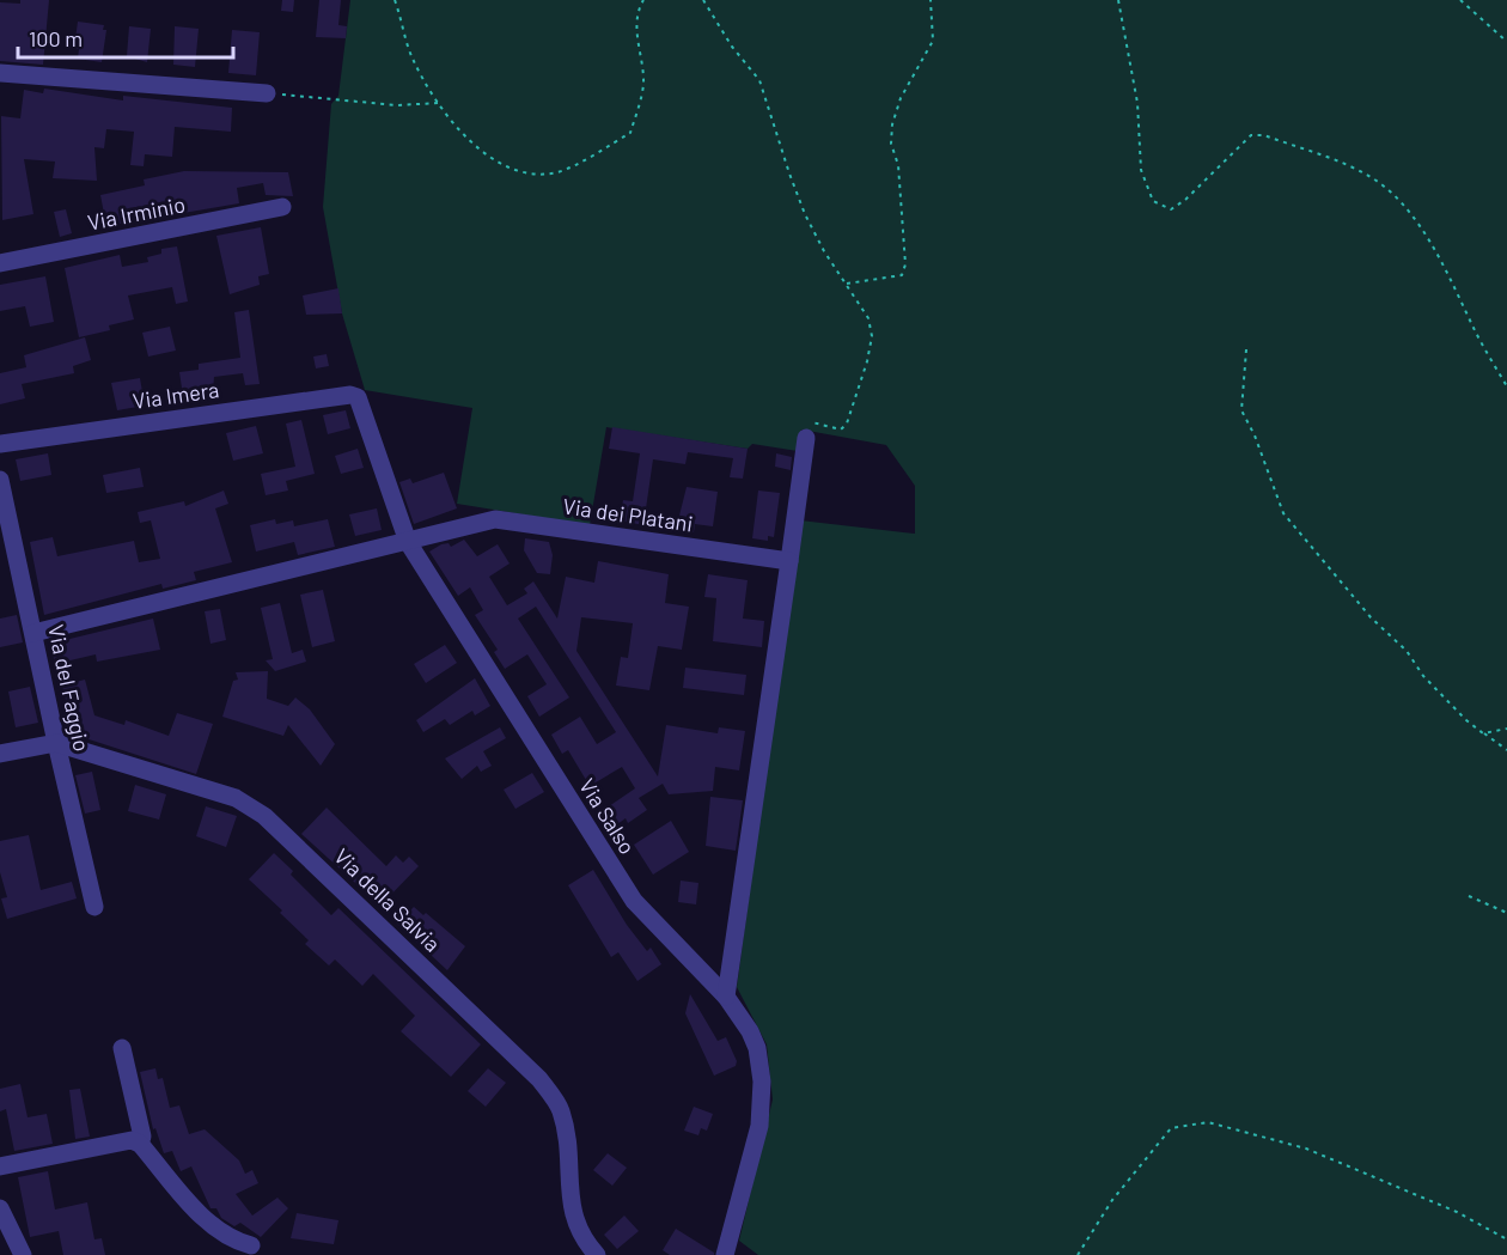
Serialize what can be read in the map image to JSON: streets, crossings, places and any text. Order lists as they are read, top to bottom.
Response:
{
  "streets": {
    "street": [
      "Via Irminio",
      "Via Imera",
      "Via dei Platani",
      "Via del Faggio",
      "Via Salso",
      "Via della Salvia"
    ]
  },
  "crossings": [
    ["Via Imera", "Via Salso"],
    ["Via dei Platani", "Via del Faggio"],
    ["Via dei Platani", "Via Salso"],
    ["Via del Faggio", "Via della Salvia"]
  ],
  "scale_bar": "100 m"
}
